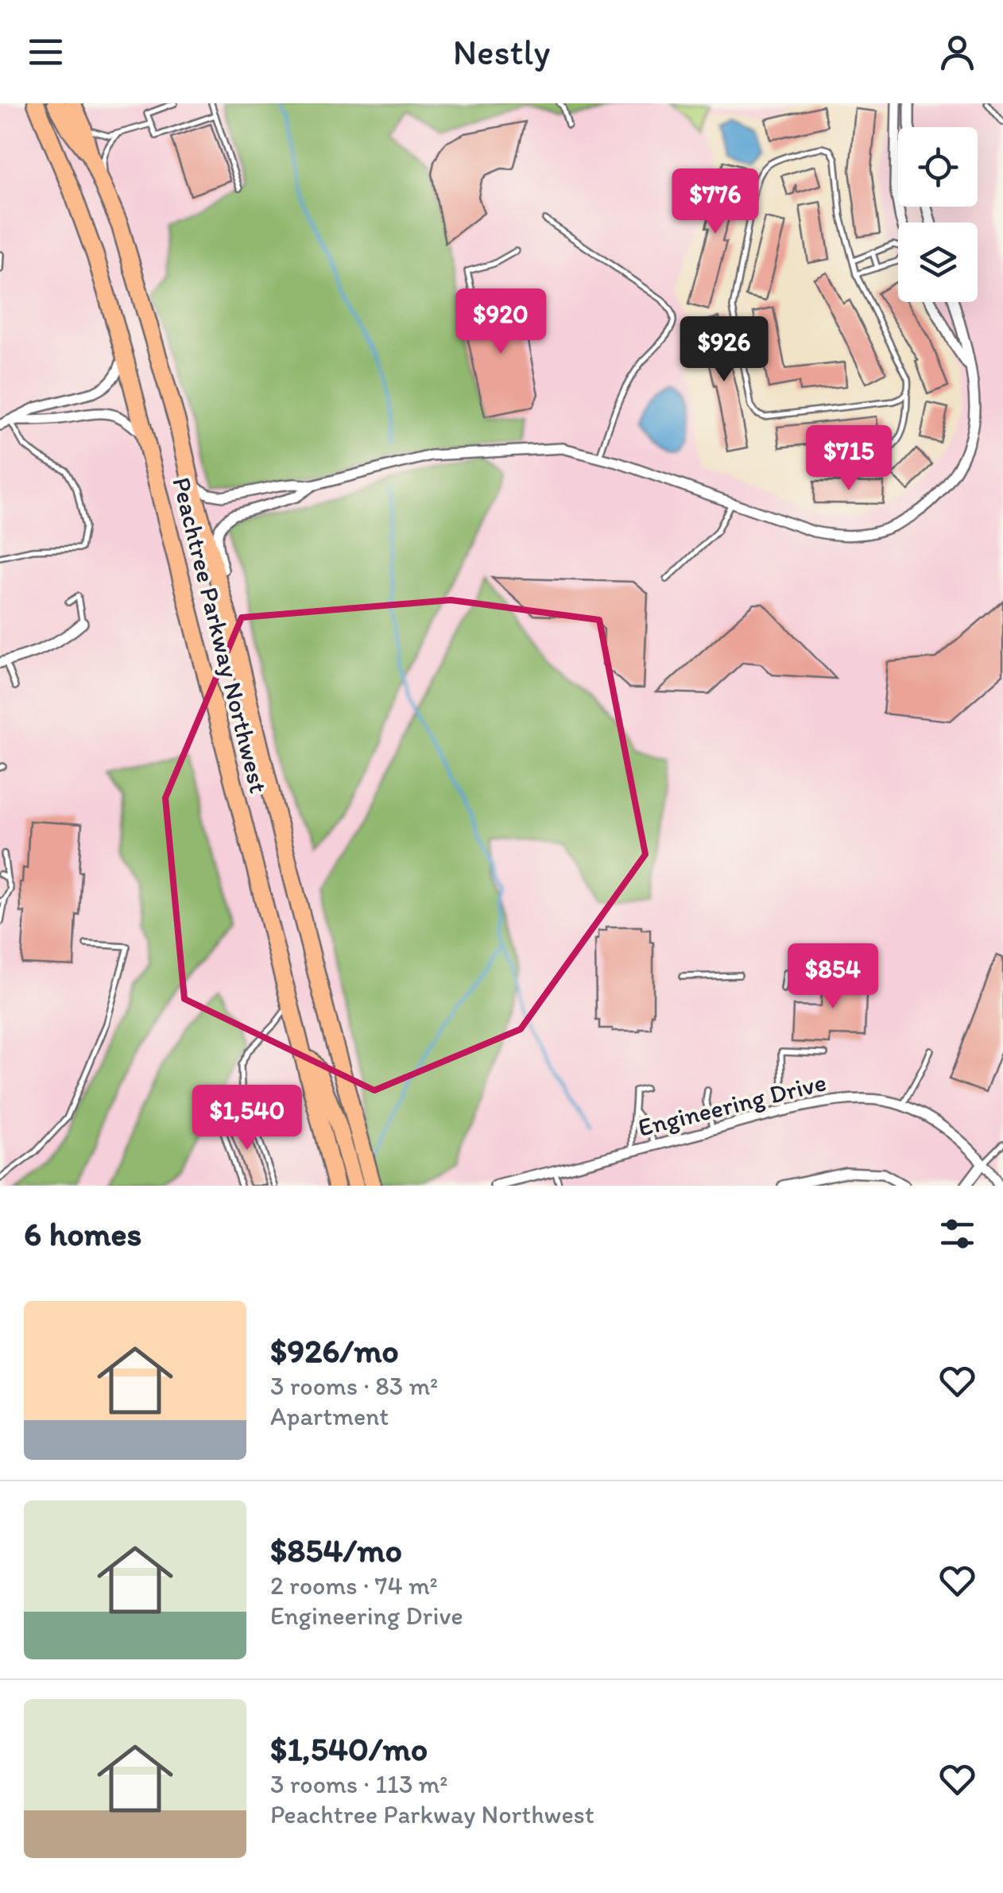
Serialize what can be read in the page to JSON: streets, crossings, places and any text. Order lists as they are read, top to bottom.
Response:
{
  "streets": {
    "highway": ["Peachtree Parkway Northwest"],
    "street": ["Engineering Drive"]
  },
  "page": {
    "header": "Nestly",
    "price": [
      "$776",
      "$920",
      "$926",
      "$715",
      "$854",
      "$1,540"
    ],
    "heading": "6 homes",
    "list": [
      {
        "name": "$926/mo",
        "note": "3 rooms · 83 m² · Apartment"
      },
      {
        "name": "$854/mo",
        "note": "2 rooms · 74 m² · Engineering Drive"
      },
      {
        "name": "$1,540/mo",
        "note": "3 rooms · 113 m² · Peachtree Parkway Northwest"
      }
    ]
  }
}
